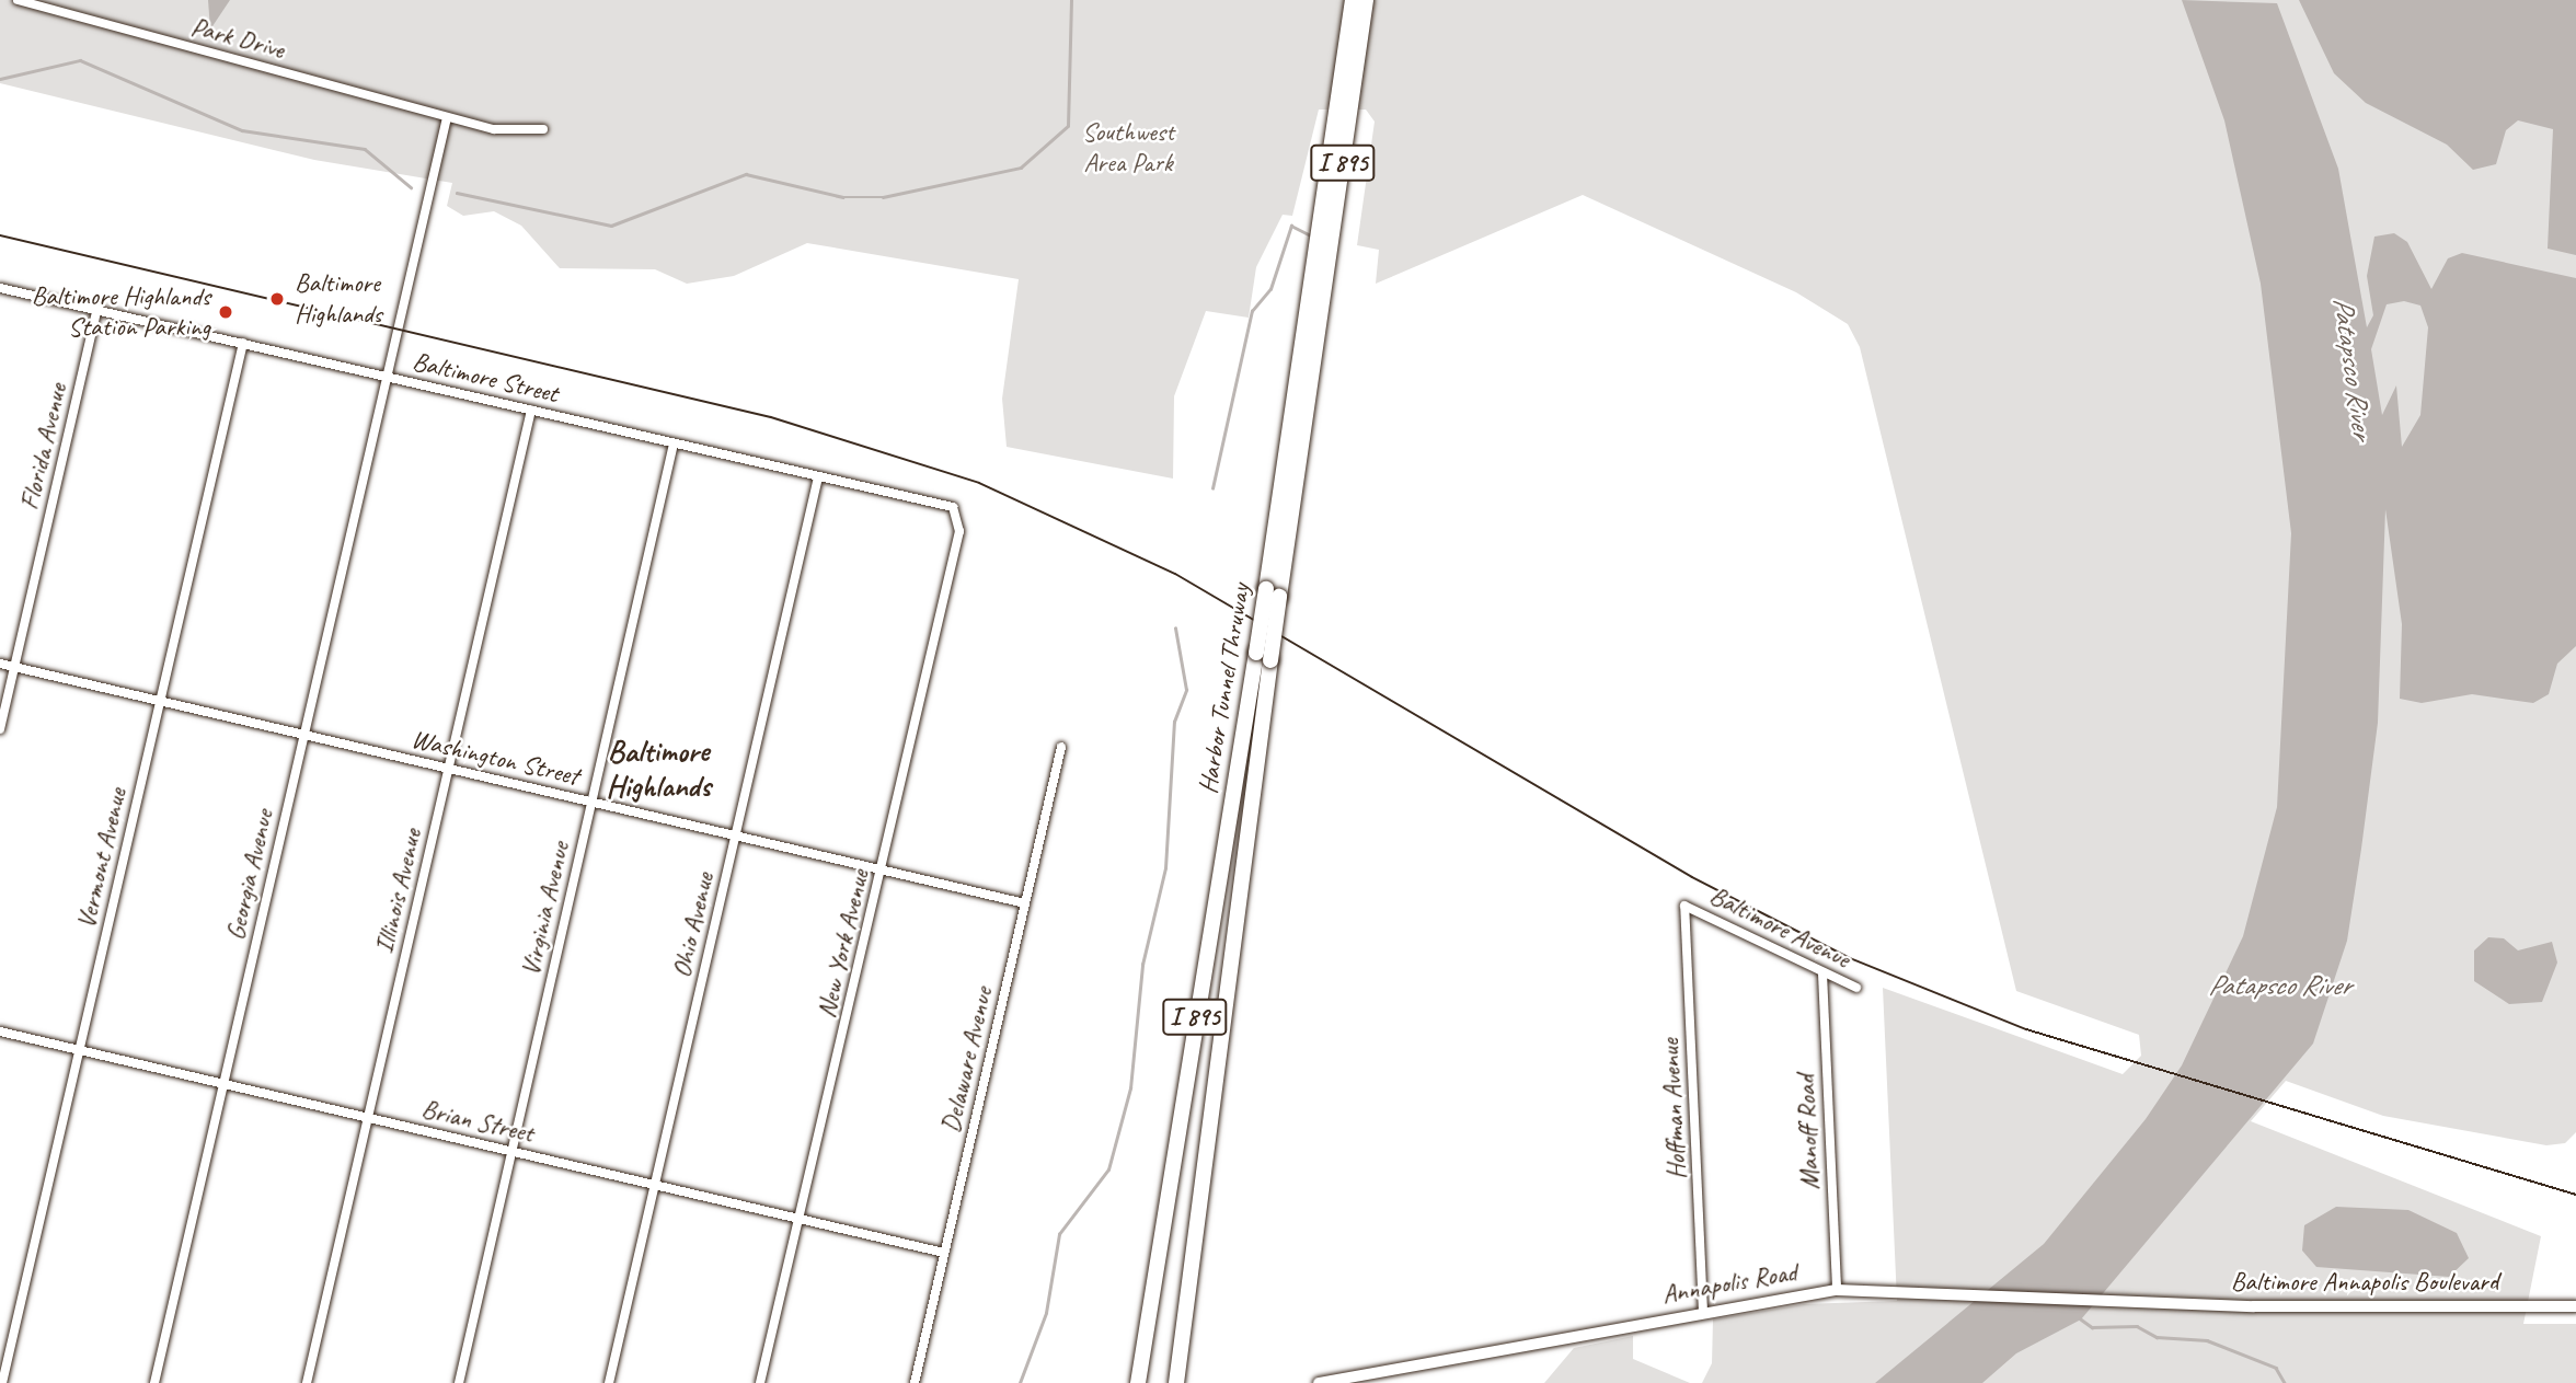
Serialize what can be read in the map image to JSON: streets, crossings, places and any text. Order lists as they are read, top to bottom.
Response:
{
  "streets": {
    "highway": ["I 895", "Harbor Tunnel Thruway"],
    "main road": ["Baltimore Annapolis Boulevard", "Annapolis Road"],
    "street": [
      "Park Drive",
      "Baltimore Street",
      "Florida Avenue",
      "Washington Street",
      "Vermont Avenue",
      "Georgia Avenue",
      "Illinois Avenue",
      "Virginia Avenue",
      "Ohio Avenue",
      "Baltimore Avenue",
      "New York Avenue",
      "Delaware Avenue",
      "Hoffman Avenue",
      "Brian Street",
      "Manoff Road"
    ]
  },
  "crossings": [
    ["Baltimore Street", "Florida Avenue"],
    ["Baltimore Street", "Vermont Avenue"],
    ["Baltimore Street", "Georgia Avenue"],
    ["Baltimore Street", "Illinois Avenue"],
    ["Baltimore Street", "Virginia Avenue"],
    ["Baltimore Street", "Ohio Avenue"],
    ["Baltimore Street", "New York Avenue"],
    ["Florida Avenue", "Washington Street"],
    ["Washington Street", "Vermont Avenue"],
    ["Washington Street", "Georgia Avenue"],
    ["Washington Street", "Illinois Avenue"],
    ["Washington Street", "Virginia Avenue"],
    ["Washington Street", "Ohio Avenue"],
    ["Washington Street", "New York Avenue"],
    ["Washington Street", "Delaware Avenue"],
    ["Vermont Avenue", "Brian Street"],
    ["Georgia Avenue", "Brian Street"],
    ["Illinois Avenue", "Brian Street"],
    ["Virginia Avenue", "Brian Street"],
    ["Ohio Avenue", "Brian Street"],
    ["Baltimore Avenue", "Hoffman Avenue"],
    ["Baltimore Avenue", "Manoff Road"],
    ["New York Avenue", "Brian Street"],
    ["Delaware Avenue", "Brian Street"],
    ["Hoffman Avenue", "Annapolis Road"],
    ["Manoff Road", "Annapolis Road"],
    ["Baltimore Annapolis Boulevard", "Annapolis Road"]
  ],
  "districts": ["Baltimore Highlands"],
  "water": ["Patapsco River"],
  "parks": ["Southwest Area Park"],
  "places": ["Baltimore Highlands", "Baltimore Highlands Station Parking"]
}
